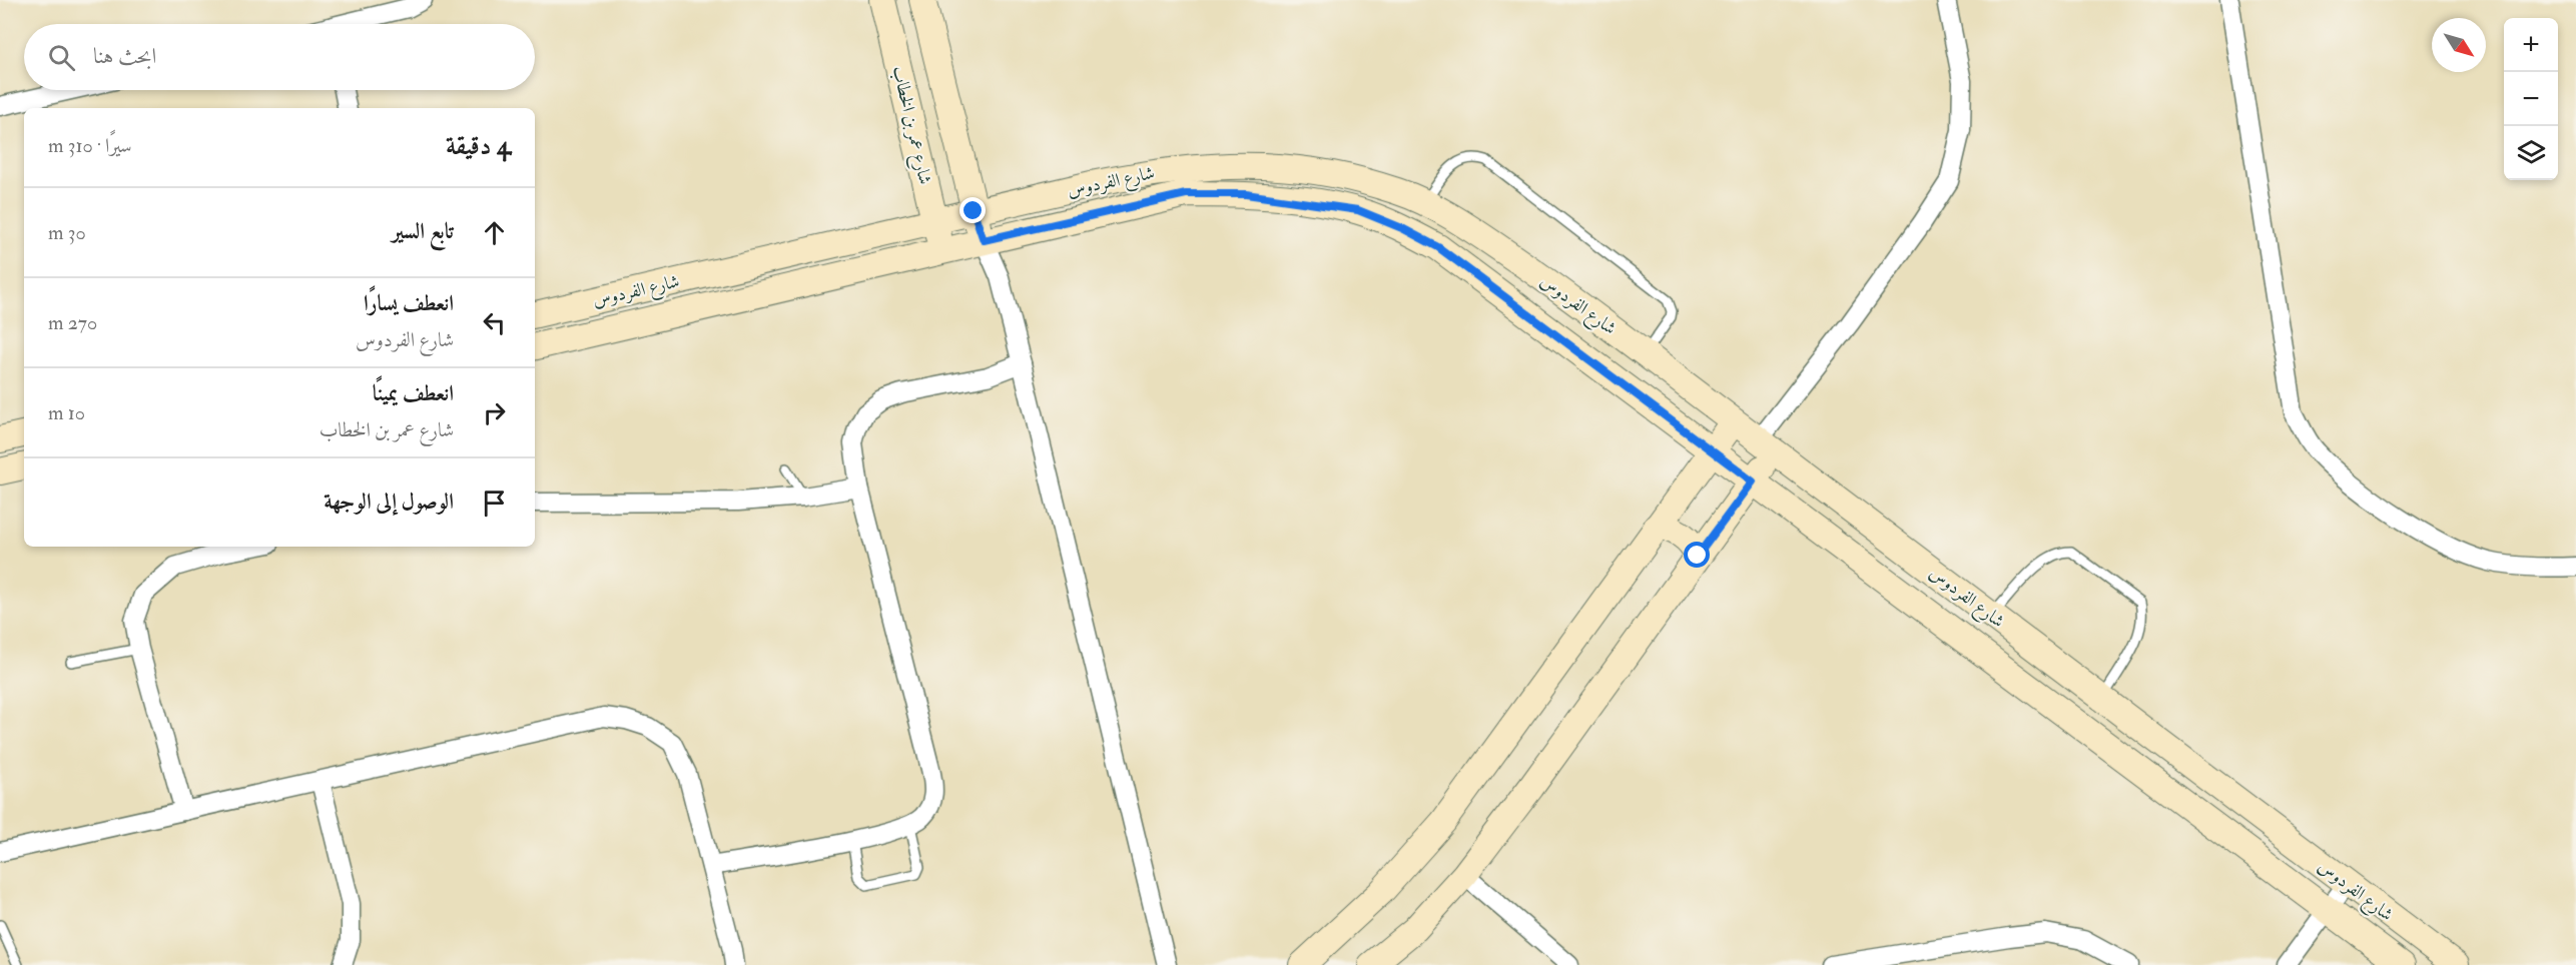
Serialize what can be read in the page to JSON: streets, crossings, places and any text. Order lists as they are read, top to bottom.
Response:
{
  "streets": {
    "street": ["شارع عمر بن الخطاب", "شارع الفردوس"]
  },
  "crossings": [
    ["شارع عمر بن الخطاب", "شارع الفردوس"]
  ],
  "north": "bottom right",
  "page": {
    "map_buttons": ["+", "−"],
    "search": "ابحث هنا",
    "heading": ["4 دقيقة", "سيرًا · 310 m"],
    "list": [
      ["تابع السير", "30 m"],
      ["انعطف يسارًا", "شارع الفردوس", "270 m"],
      ["انعطف يمينًا", "شارع عمر بن الخطاب", "10 m"],
      "الوصول إلى الوجهة"
    ]
  }
}
